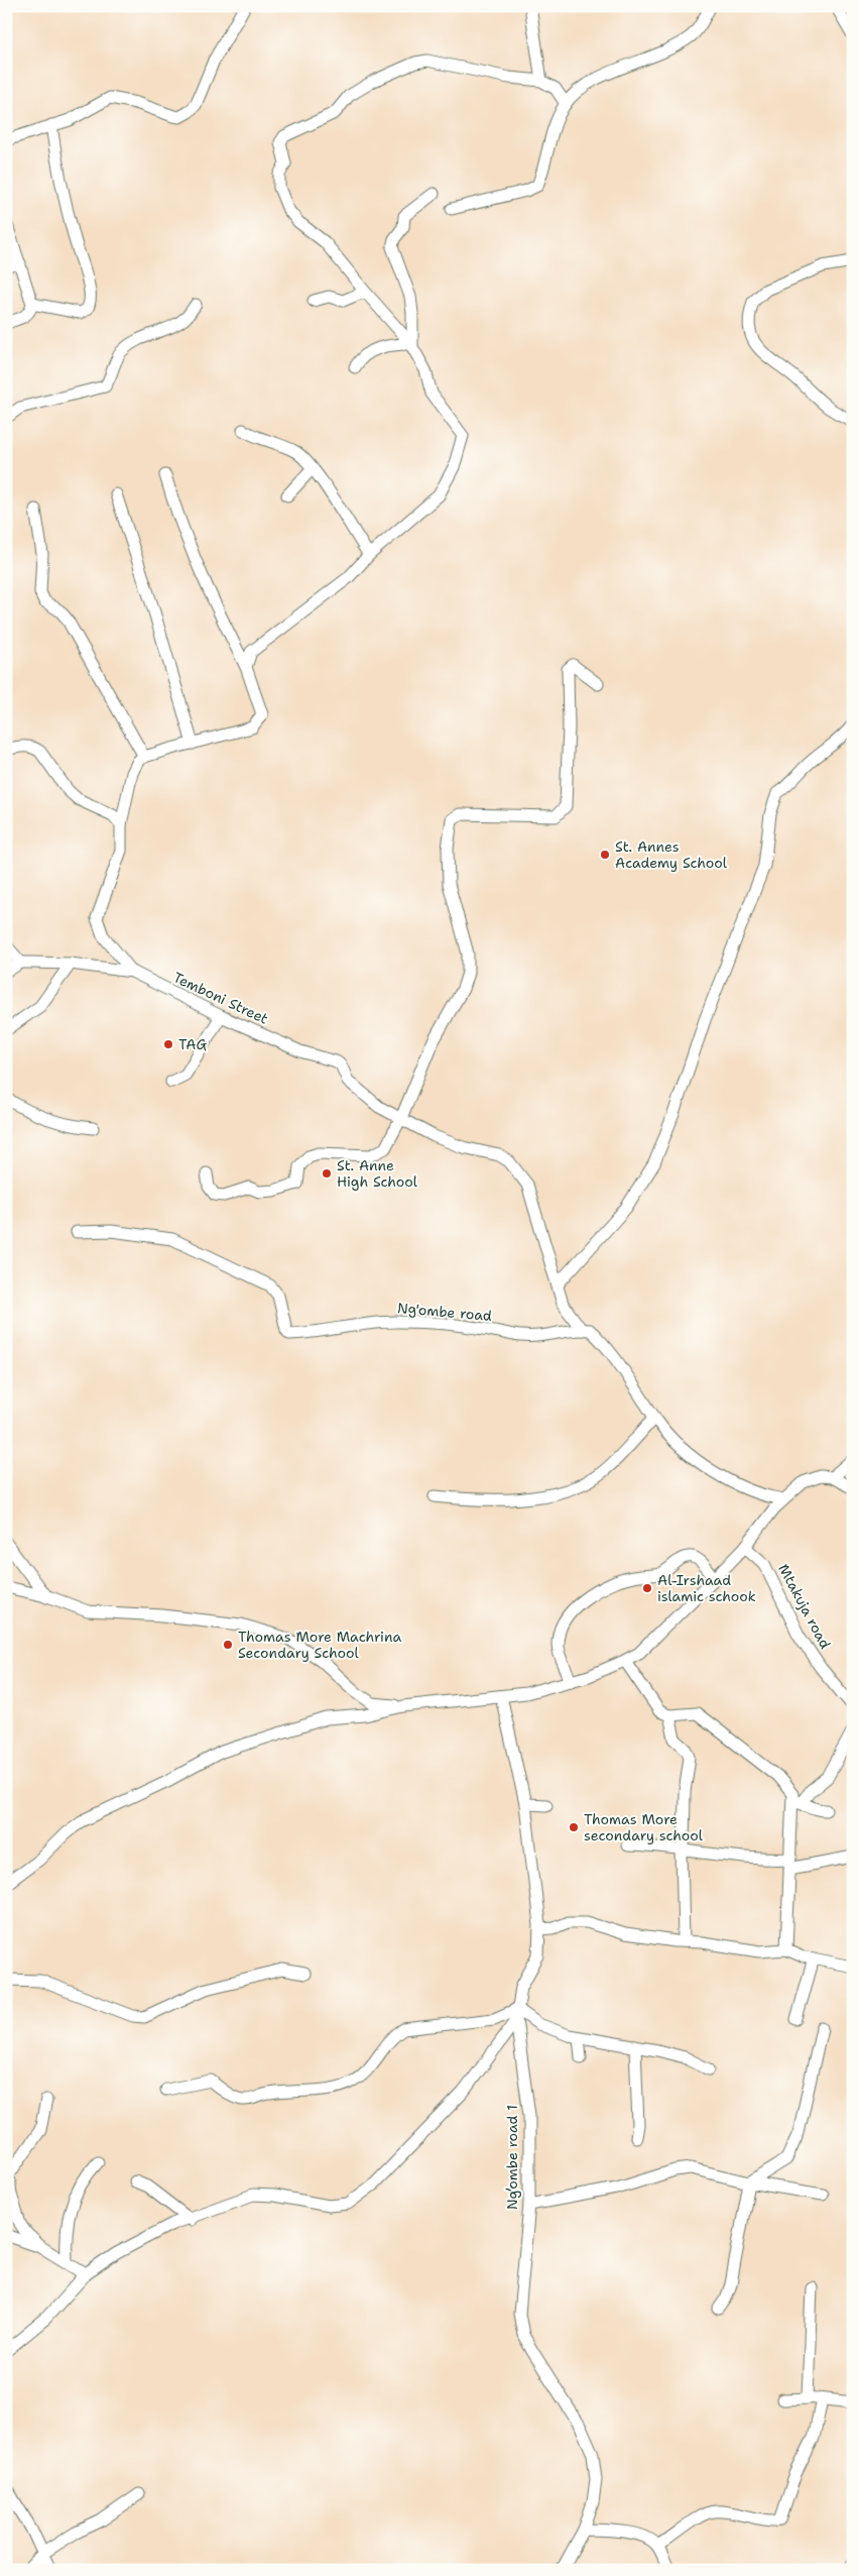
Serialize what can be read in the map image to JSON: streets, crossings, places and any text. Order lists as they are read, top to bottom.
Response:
{
  "streets": {
    "street": [
      "Temboni Street",
      "Ng'ombe road",
      "Mtakuja road",
      "Ng’ombe road 1"
    ]
  },
  "crossings": [
    ["Temboni Street", "Ng'ombe road"]
  ],
  "places": [
    "St. Annes Academy School",
    "TAG",
    "St. Anne High School",
    "Al-Irshaad islamic schook",
    "Thomas More Machrina Secondary School",
    "Thomas More secondary school"
  ]
}
